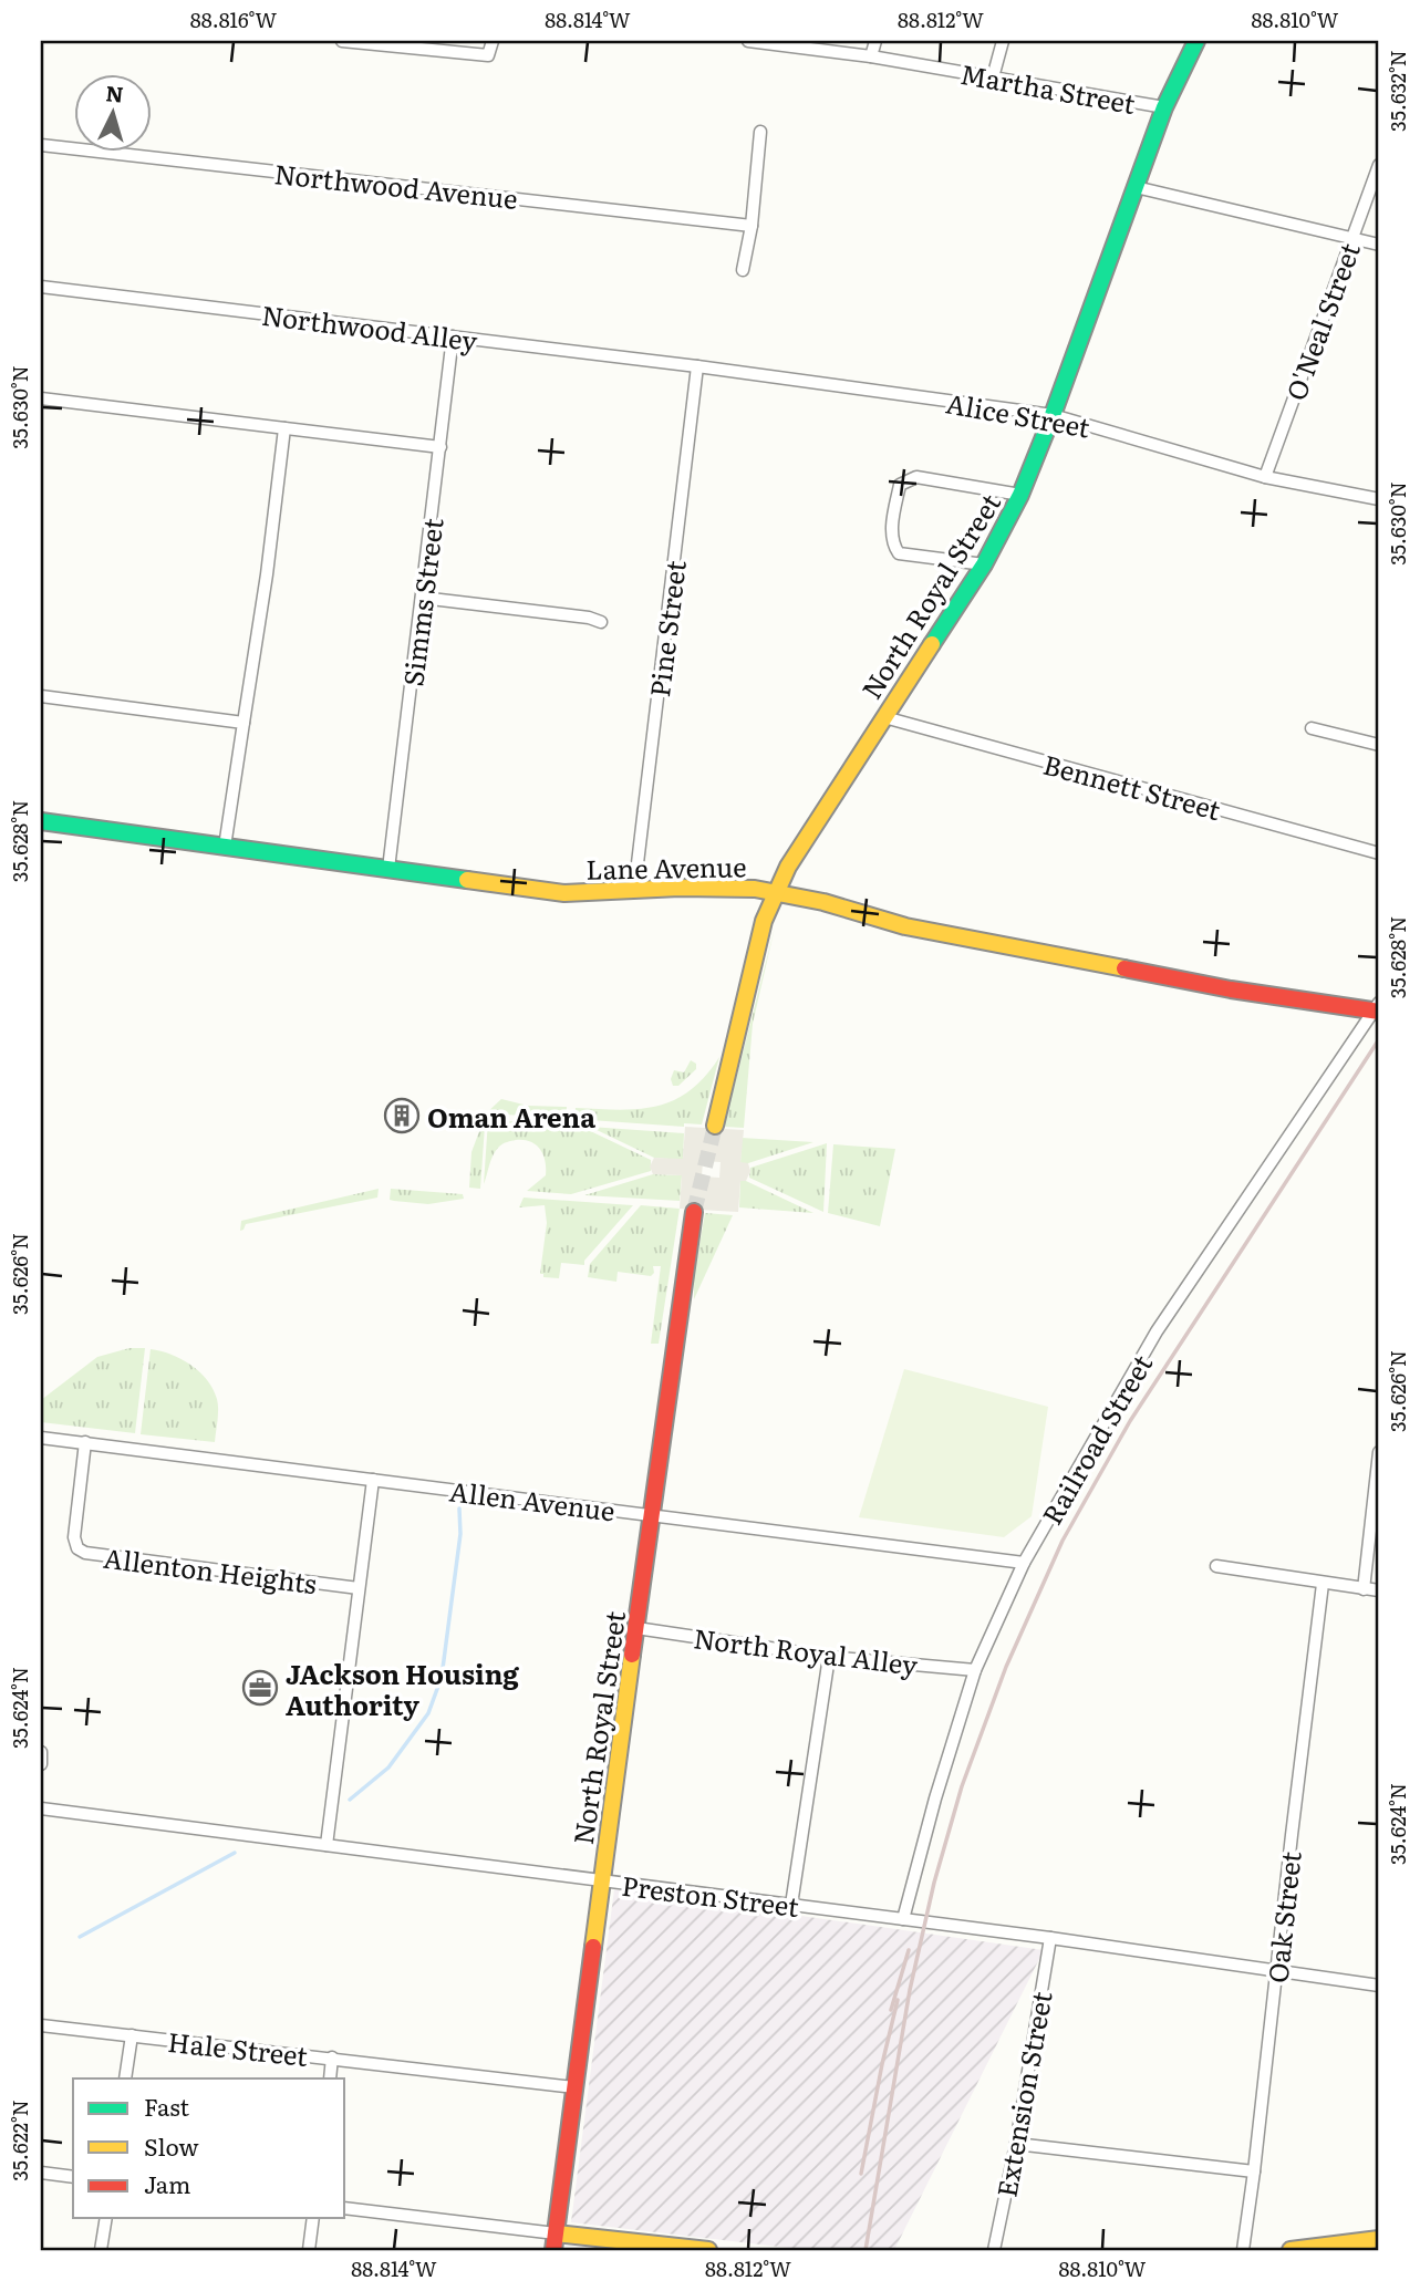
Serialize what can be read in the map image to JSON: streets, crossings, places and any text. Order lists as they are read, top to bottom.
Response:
{
  "streets": {
    "main road": ["North Royal Street", "Lane Avenue"],
    "street": [
      "Martha Street",
      "Northwood Avenue",
      "O'Neal Street",
      "Northwood Alley",
      "Alice Street",
      "Simms Street",
      "Pine Street",
      "Bennett Street",
      "Railroad Street",
      "Allen Avenue",
      "Allenton Heights",
      "North Royal Alley",
      "Preston Street",
      "Oak Street",
      "Hale Street",
      "Extension Street"
    ]
  },
  "crossings": [
    ["Martha Street", "North Royal Street"],
    ["O'Neal Street", "Alice Street"],
    ["Northwood Alley", "Alice Street"],
    ["Northwood Alley", "Simms Street"],
    ["Northwood Alley", "Pine Street"],
    ["Alice Street", "North Royal Street"],
    ["Alice Street", "Pine Street"],
    ["North Royal Street", "Bennett Street"],
    ["North Royal Street", "Lane Avenue"],
    ["North Royal Street", "Allen Avenue"],
    ["North Royal Street", "North Royal Alley"],
    ["North Royal Street", "Preston Street"],
    ["North Royal Street", "Hale Street"],
    ["Simms Street", "Lane Avenue"],
    ["Pine Street", "Lane Avenue"],
    ["Lane Avenue", "Railroad Street"],
    ["Railroad Street", "Allen Avenue"],
    ["Railroad Street", "North Royal Alley"],
    ["Railroad Street", "Preston Street"],
    ["Allen Avenue", "Allenton Heights"],
    ["Preston Street", "Oak Street"],
    ["Preston Street", "Extension Street"]
  ],
  "places": {
    "building": ["Oman Arena"],
    "office": ["JAckson Housing Authority"]
  },
  "legend": ["Fast", "Slow", "Jam"],
  "north": "top",
  "coordinates": [
    "88.816°W",
    "88.814°W",
    "88.812°W",
    "88.810°W",
    "35.632°N",
    "35.630°N",
    "35.628°N",
    "35.626°N",
    "35.624°N",
    "35.622°N"
  ]
}
